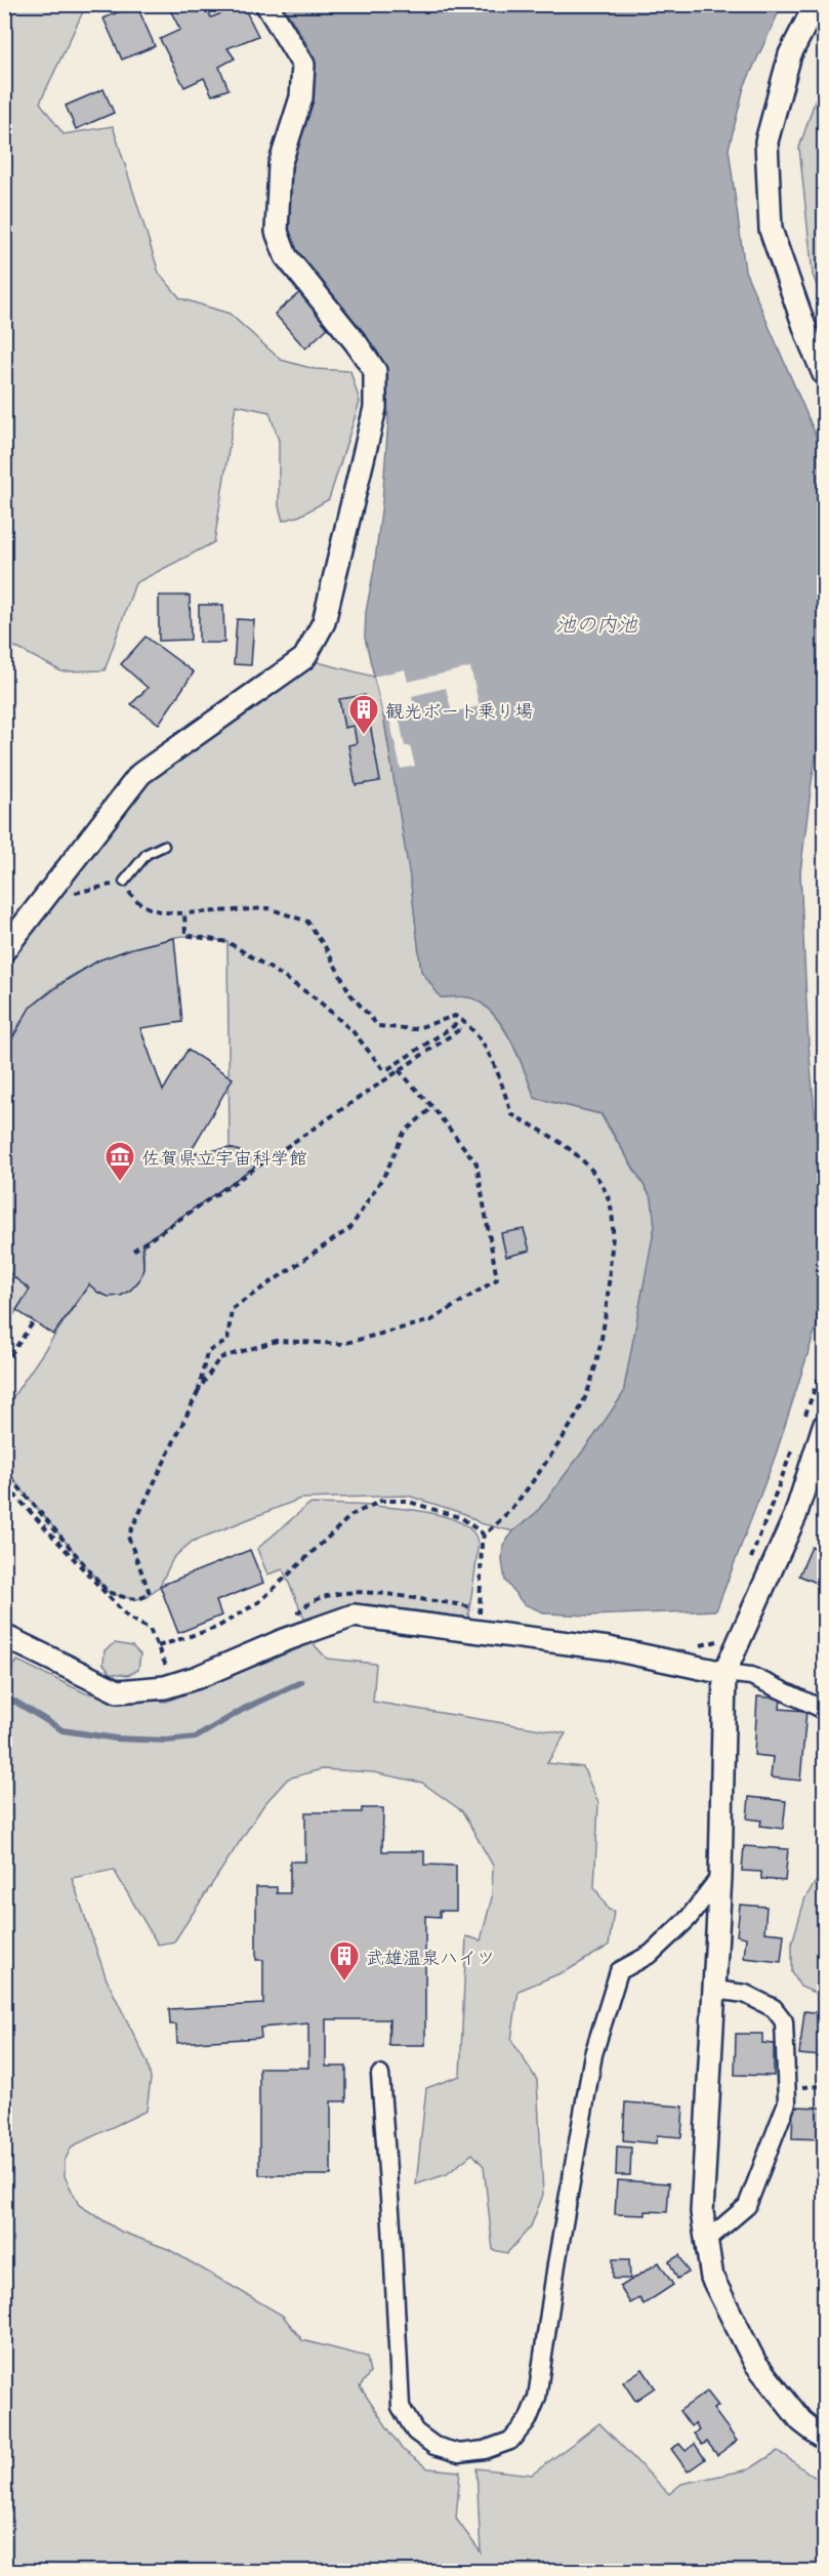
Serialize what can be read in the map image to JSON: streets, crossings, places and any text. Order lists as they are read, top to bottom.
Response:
{
  "water": ["池の内池"],
  "places": {
    "building": ["観光ボート乗り場", "武雄温泉ハイツ"],
    "museum": ["佐賀県立宇宙科学館"]
  }
}
